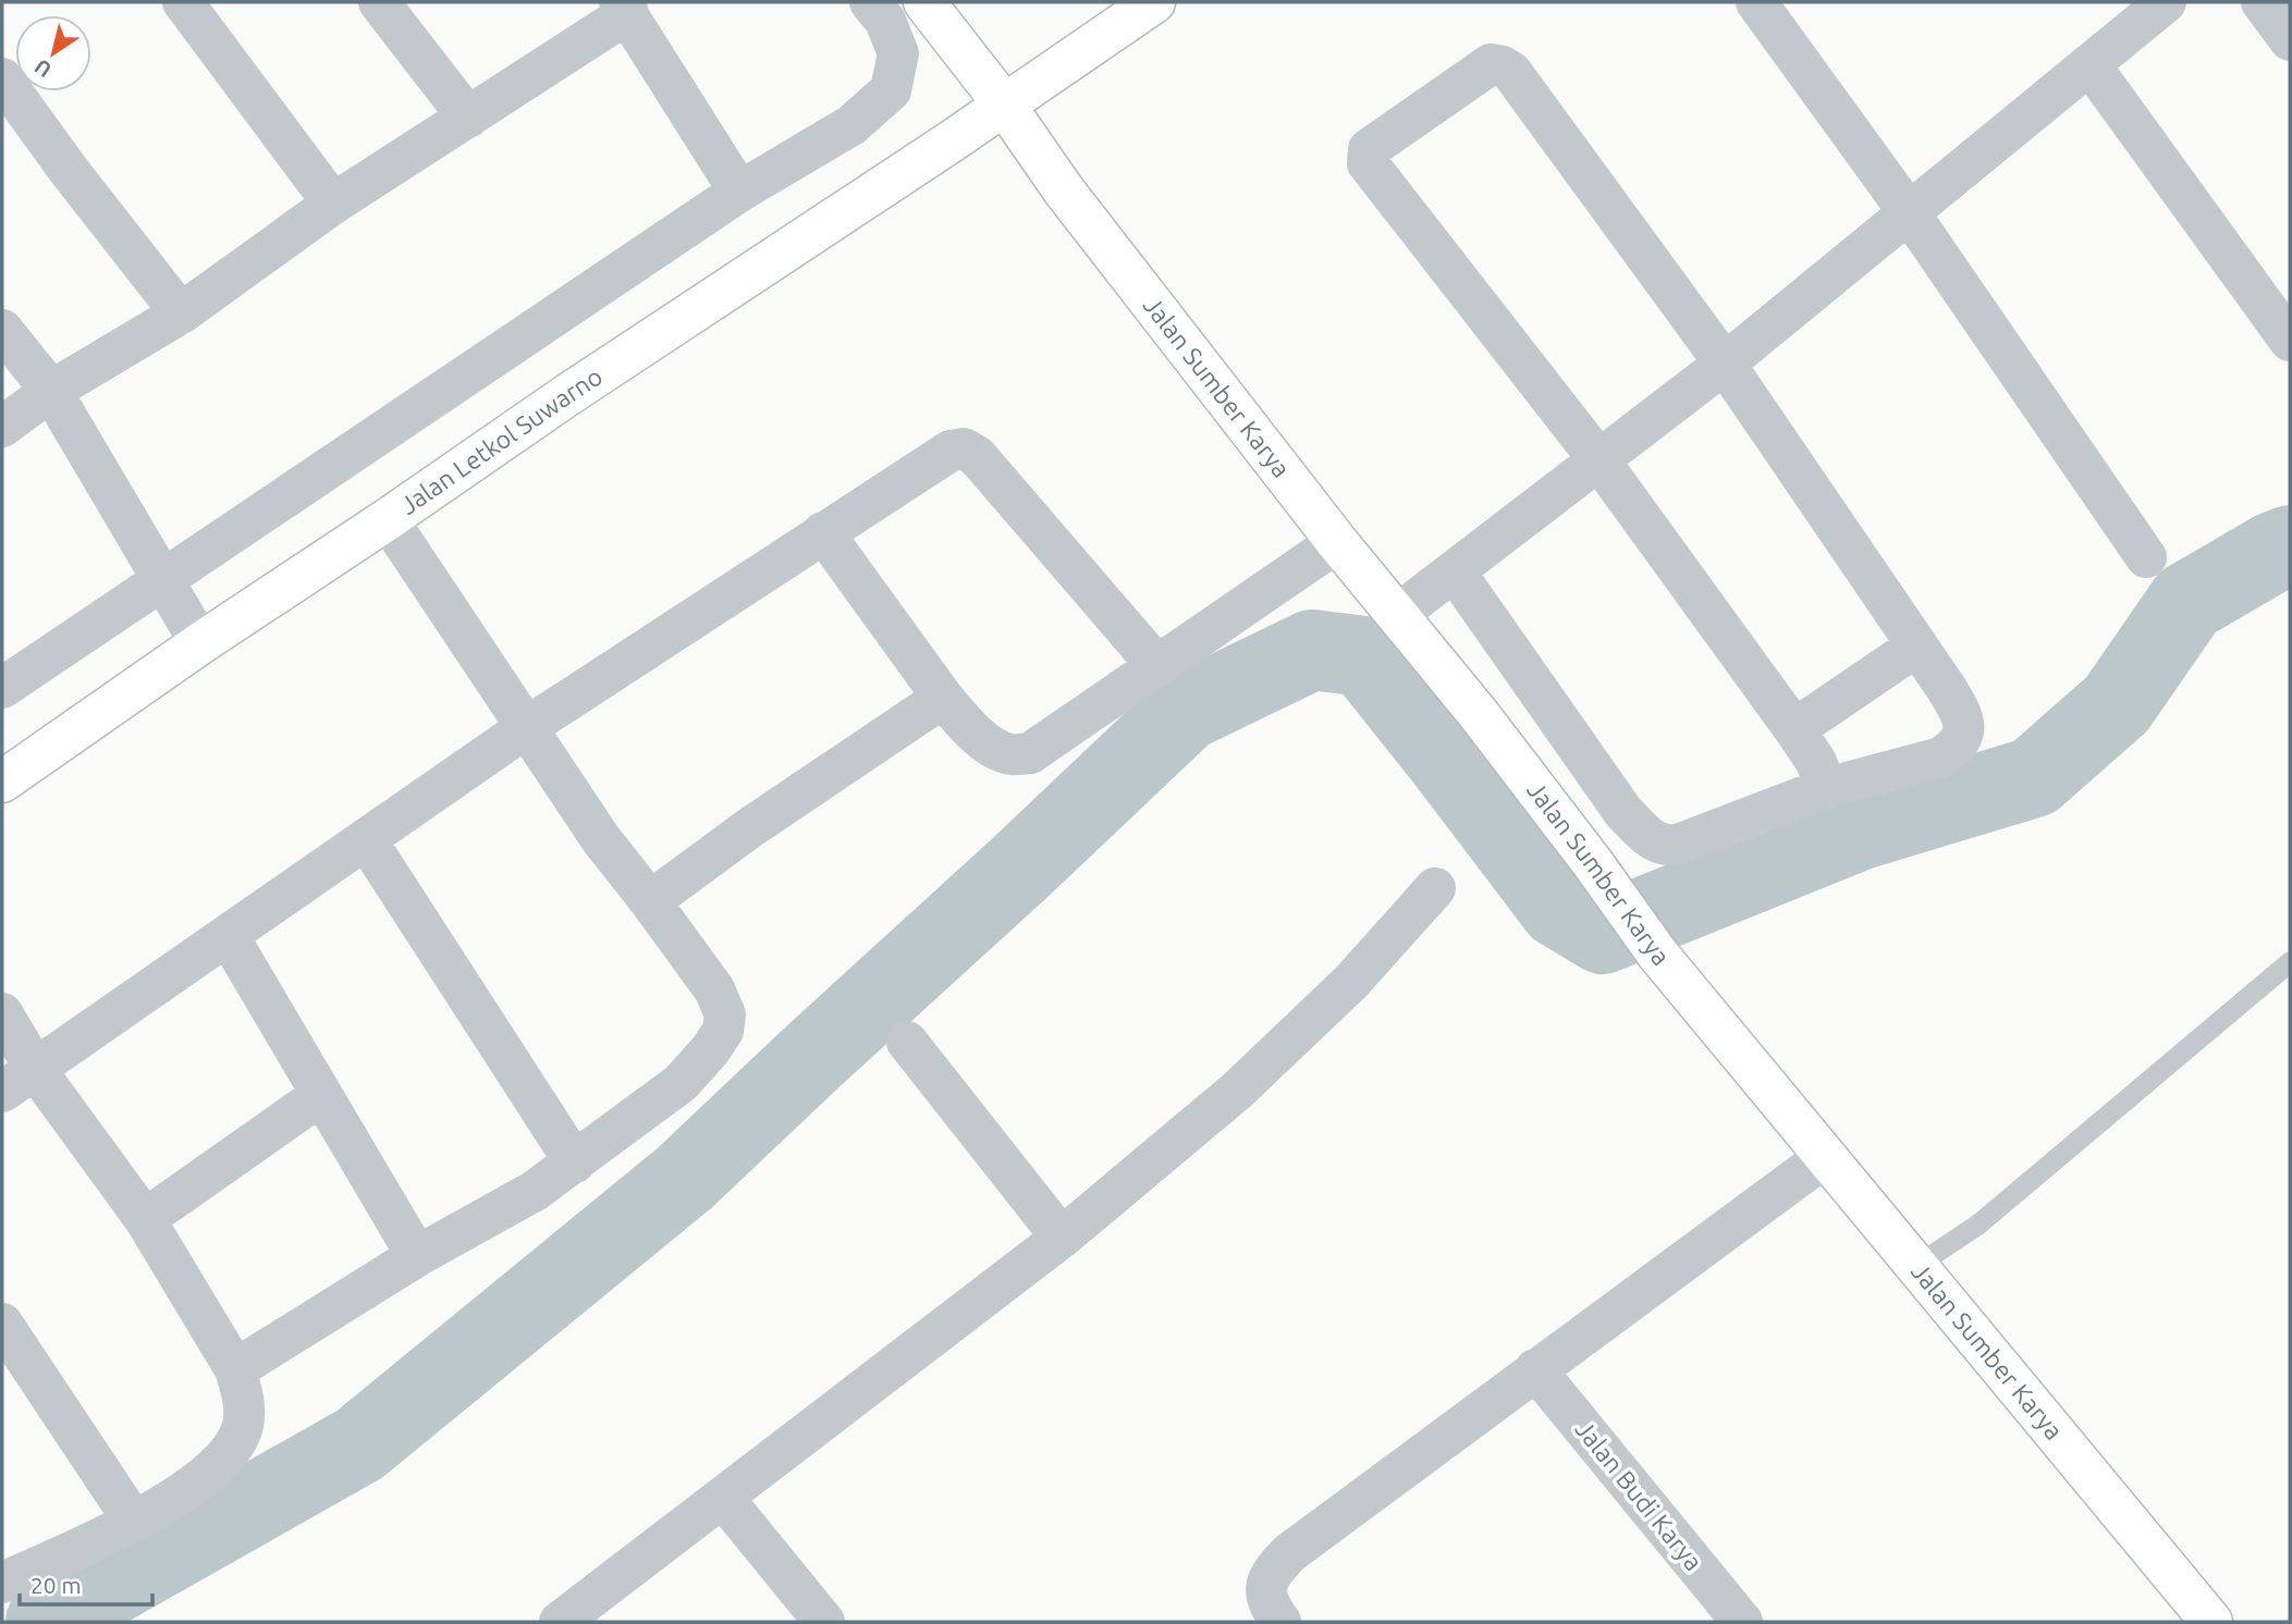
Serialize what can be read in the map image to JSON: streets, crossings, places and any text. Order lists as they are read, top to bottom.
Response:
{
  "streets": {
    "street": ["Jalan Sumber Karya", "Jalan Letkol Suwarno", "Jalan Budi Karya"]
  },
  "crossings": [
    ["Jalan Sumber Karya", "Jalan Letkol Suwarno"]
  ],
  "scale_bar": "20 m",
  "north": "bottom left"
}
